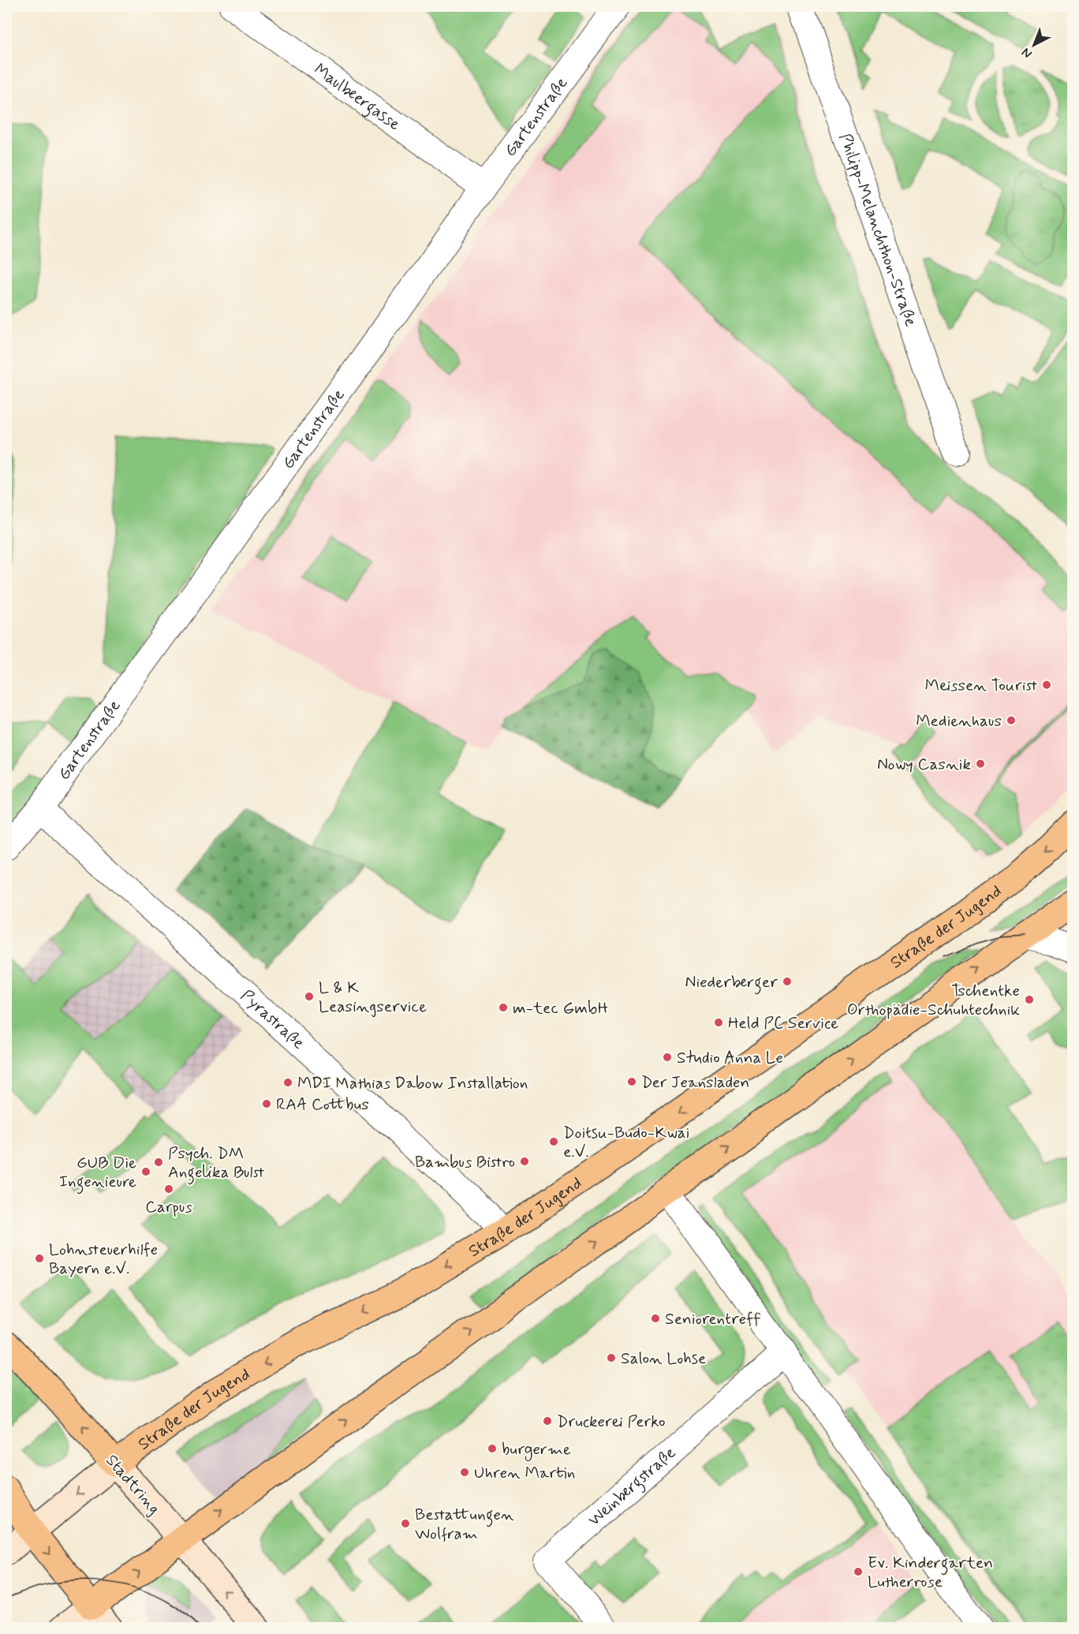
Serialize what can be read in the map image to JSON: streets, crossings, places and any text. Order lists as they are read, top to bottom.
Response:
{
  "streets": {
    "main road": ["Straße der Jugend", "Stadtring"],
    "street": [
      "Maulbeergasse",
      "Gartenstraße",
      "Philipp-Melanchthon-Straße",
      "Pyrastraße",
      "Weinbergstraße"
    ]
  },
  "crossings": [
    ["Maulbeergasse", "Gartenstraße"],
    ["Gartenstraße", "Pyrastraße"],
    ["Straße der Jugend", "Pyrastraße"],
    ["Straße der Jugend", "Stadtring"]
  ],
  "one_way": ["Stadtring"],
  "places": [
    "Meissen Tourist",
    "Medienhaus",
    "Nowy Casnik",
    "Niederberger",
    "L & K Leasingservice",
    "Tschentke Orthopädie-Schuhtechnik",
    "m-tec GmbH",
    "Held PC Service",
    "Studio Anna Le",
    "Der Jeansladen",
    "MDI Mathias Dabow Installation",
    "RAA Cottbus",
    "Doitsu-Budo-Kwai e.V.",
    "Bambus Bistro",
    "Psych. DM Angelika Bulst",
    "GUB Die Ingenieure",
    "Carpus",
    "Lohnsteuerhilfe Bayern e.V.",
    "Seniorentreff",
    "Salon Lohse",
    "Druckerei Perko",
    "burgerme",
    "Uhren Martin",
    "Bestattungen Wolfram",
    "Ev. Kindergarten Lutherrose"
  ],
  "north": "bottom left"
}
